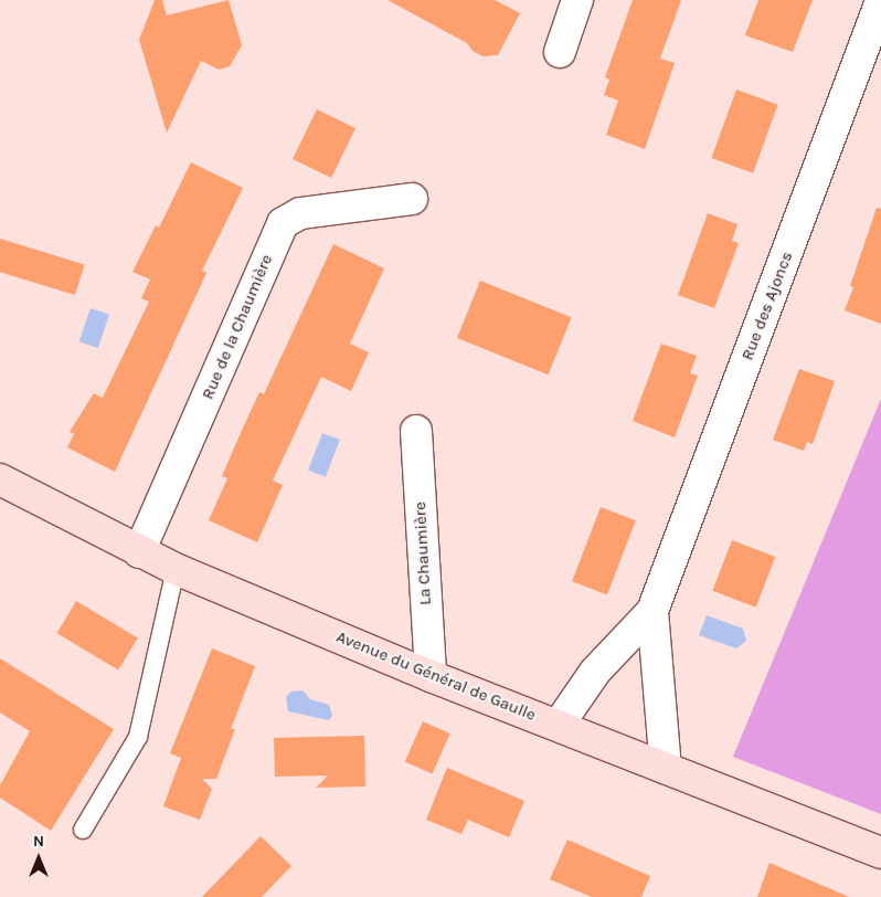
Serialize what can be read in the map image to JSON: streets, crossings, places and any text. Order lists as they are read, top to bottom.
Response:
{
  "streets": {
    "main road": ["Avenue du Général de Gaulle"],
    "street": ["Rue des Ajoncs", "Rue de la Chaumière", "La Chaumière"]
  },
  "crossings": [
    ["Rue des Ajoncs", "Avenue du Général de Gaulle"],
    ["Rue de la Chaumière", "Avenue du Général de Gaulle"],
    ["La Chaumière", "Avenue du Général de Gaulle"]
  ],
  "north": "top"
}
